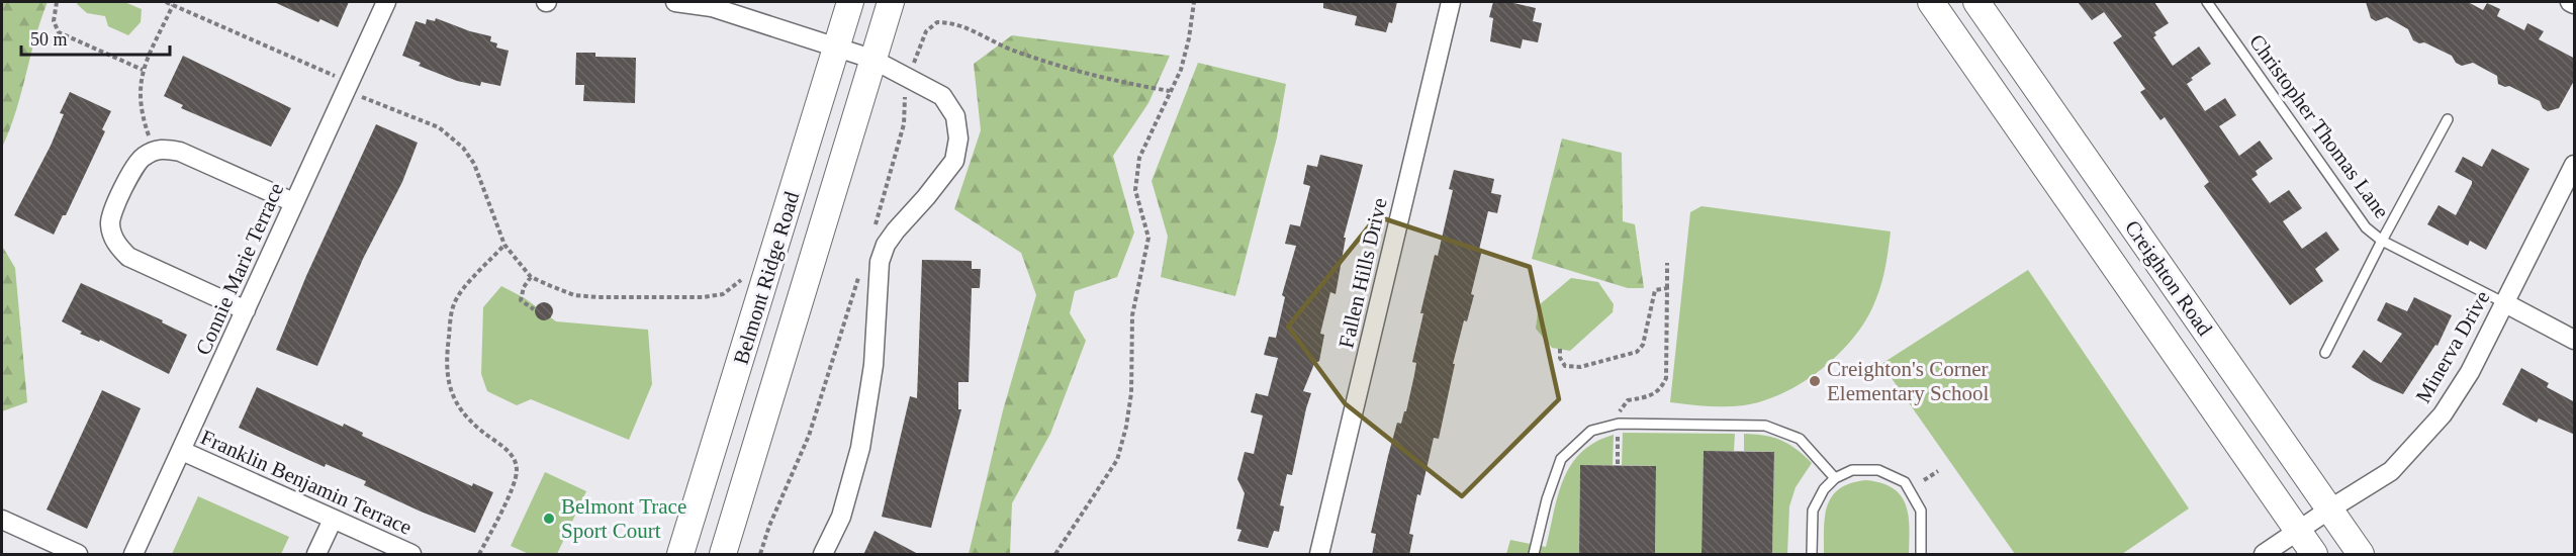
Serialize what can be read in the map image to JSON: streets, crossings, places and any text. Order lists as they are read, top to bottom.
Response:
{
  "streets": {
    "street": [
      "Connie Marie Terrace",
      "Fallen Hills Drive",
      "Belmont Ridge Road",
      "Creighton Road",
      "Minerva Drive",
      "Franklin Benjamin Terrace"
    ],
    "lane": ["Christopher Thomas Lane"]
  },
  "crossings": [
    ["Christopher Thomas Lane", "Minerva Drive"],
    ["Connie Marie Terrace", "Franklin Benjamin Terrace"],
    ["Creighton Road", "Minerva Drive"]
  ],
  "places": ["Creighton's Corner Elementary School", "Belmont Trace Sport Court"],
  "scale_bar": "50 m"
}
